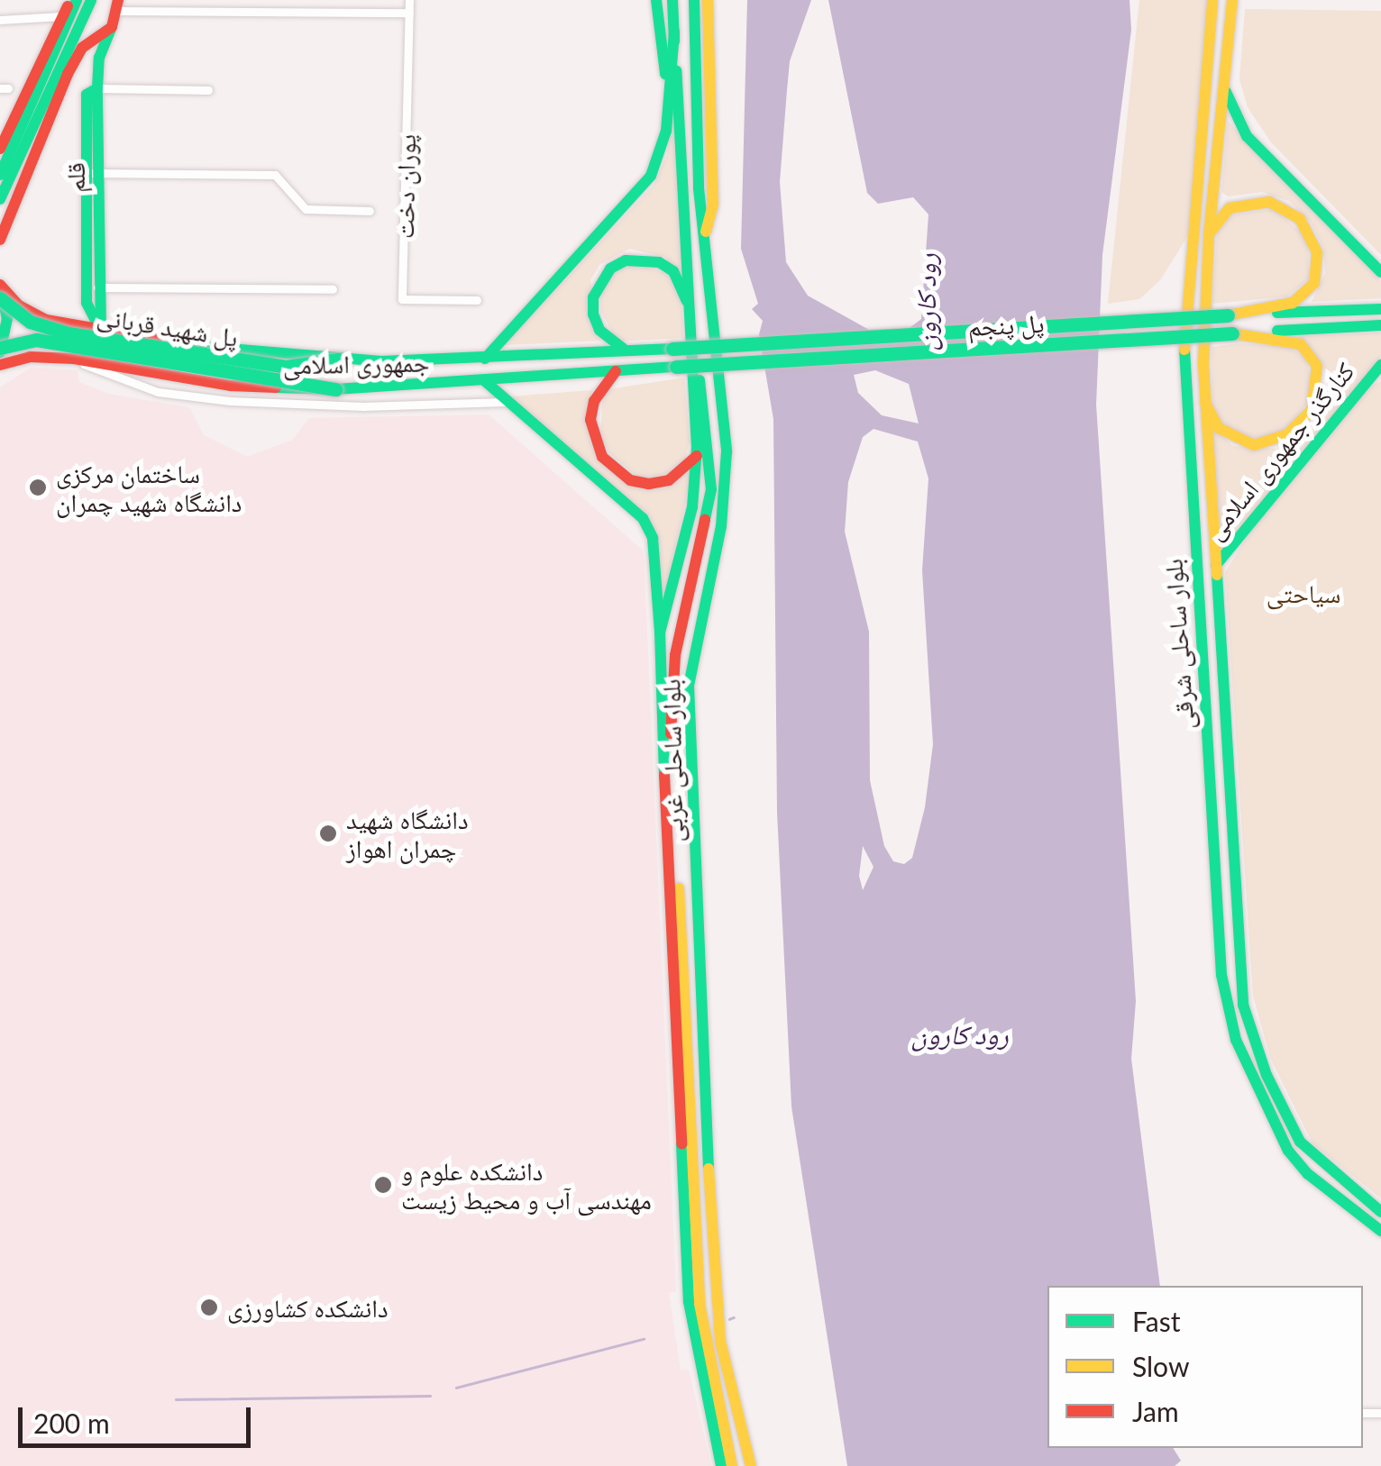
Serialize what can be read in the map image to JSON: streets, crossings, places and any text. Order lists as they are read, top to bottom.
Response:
{
  "streets": {
    "main road": [
      "قلم",
      "پل پنجم",
      "پل شهید قربانی",
      "جمهوری اسلامی",
      "کنارگذر جمهوری اسلامی",
      "بلوار ساحلی شرقی",
      "بلوار ساحلی غربی"
    ],
    "street": ["پوران دخت"]
  },
  "crossings": [
    ["قلم", "جمهوری اسلامی"],
    ["پل پنجم", "جمهوری اسلامی"],
    ["پل شهید قربانی", "جمهوری اسلامی"],
    ["کنارگذر جمهوری اسلامی", "بلوار ساحلی شرقی"]
  ],
  "water": ["رود کارون"],
  "parks": ["سیاحتی"],
  "places": [
    "ساختمان مرکزی دانشگاه شهید چمران",
    "دانشگاه شهید چمران اهواز",
    "دانشکده علوم و مهندسی آب و محیط زیست",
    "دانشکده کشاورزی"
  ],
  "legend": ["Fast", "Slow", "Jam"],
  "scale_bar": "200 m"
}
